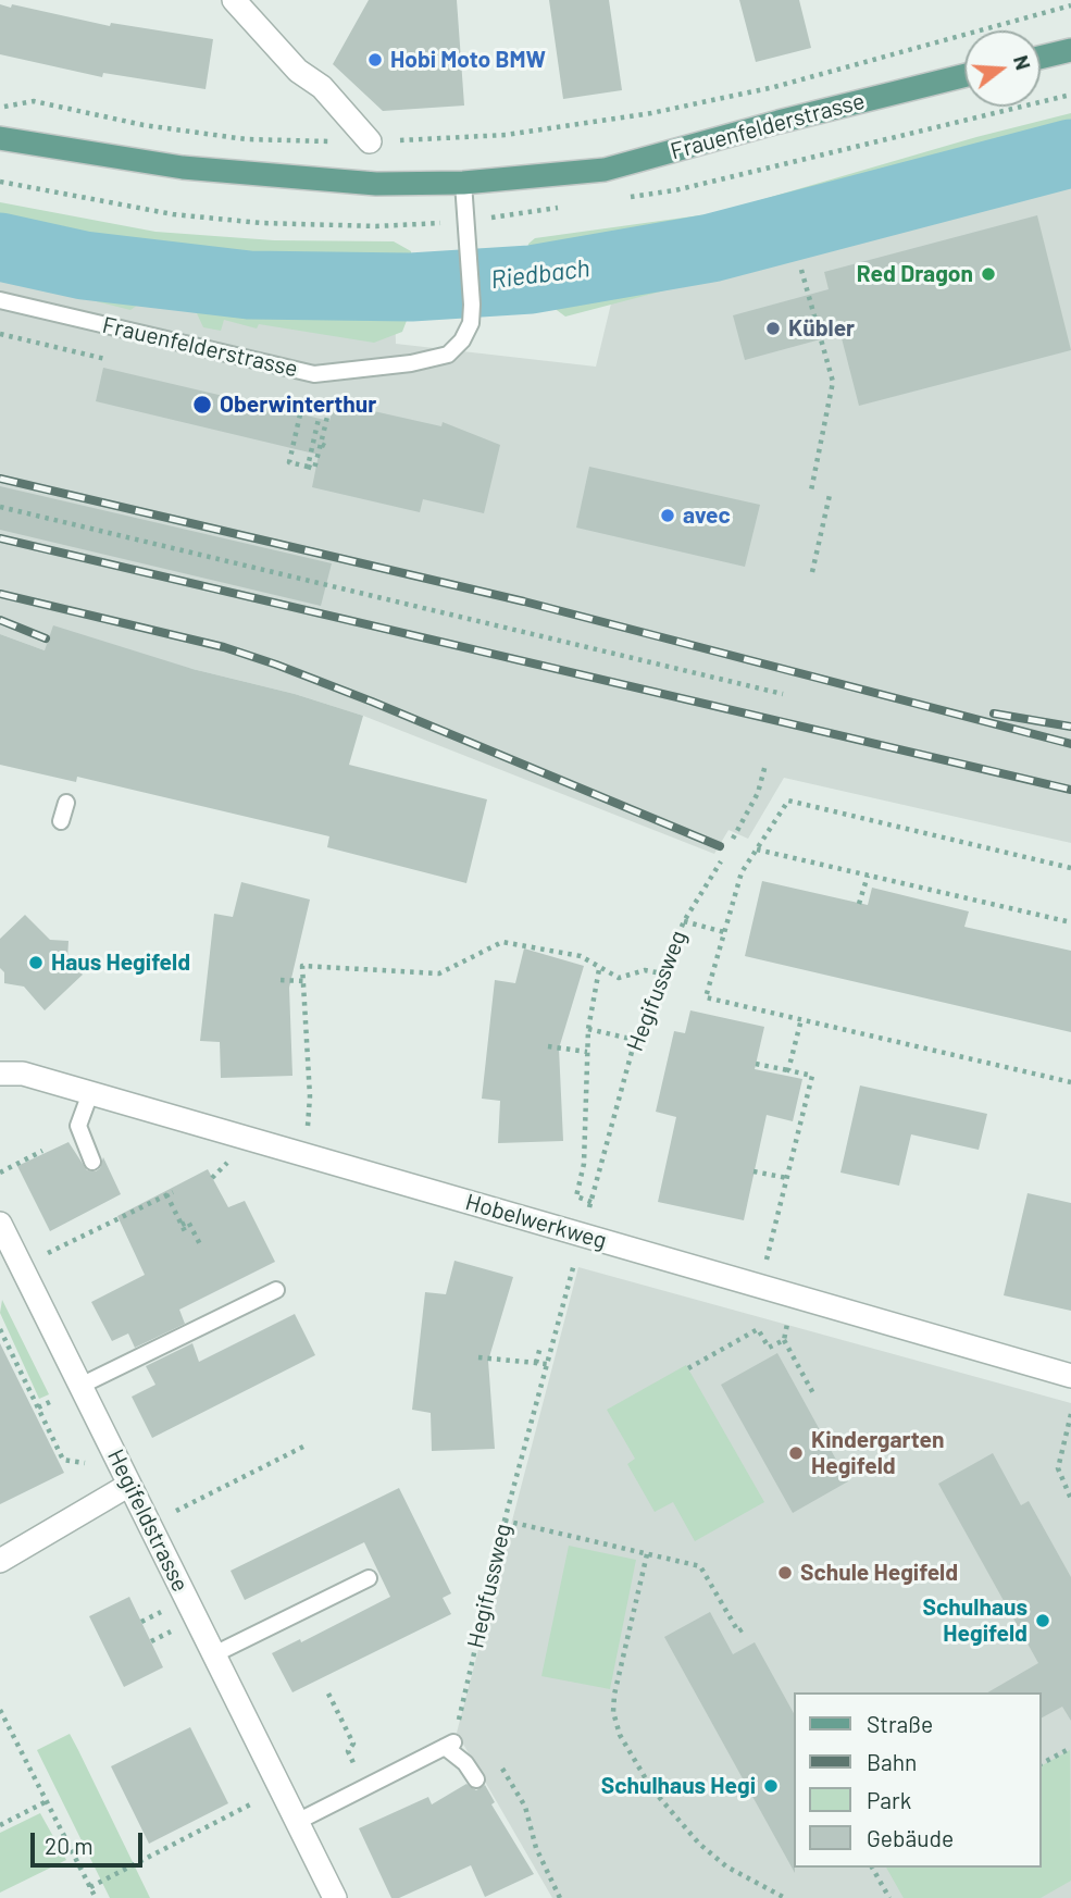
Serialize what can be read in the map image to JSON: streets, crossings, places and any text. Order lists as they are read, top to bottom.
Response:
{
  "streets": {
    "main road": ["Frauenfelderstrasse"],
    "street": ["Hobelwerkweg", "Hegifeldstrasse"],
    "path": ["Hegifussweg"]
  },
  "water": ["Riedbach"],
  "places": [
    "Hobi Moto BMW",
    "Red Dragon",
    "Kübler",
    "Oberwinterthur",
    "avec",
    "Haus Hegifeld",
    "Kindergarten Hegifeld",
    "Schule Hegifeld",
    "Schulhaus Hegifeld",
    "Schulhaus Hegi"
  ],
  "legend": [
    "Straße",
    "Bahn",
    "Park",
    "Gebäude"
  ],
  "scale_bar": "20 m",
  "north": "right"
}
